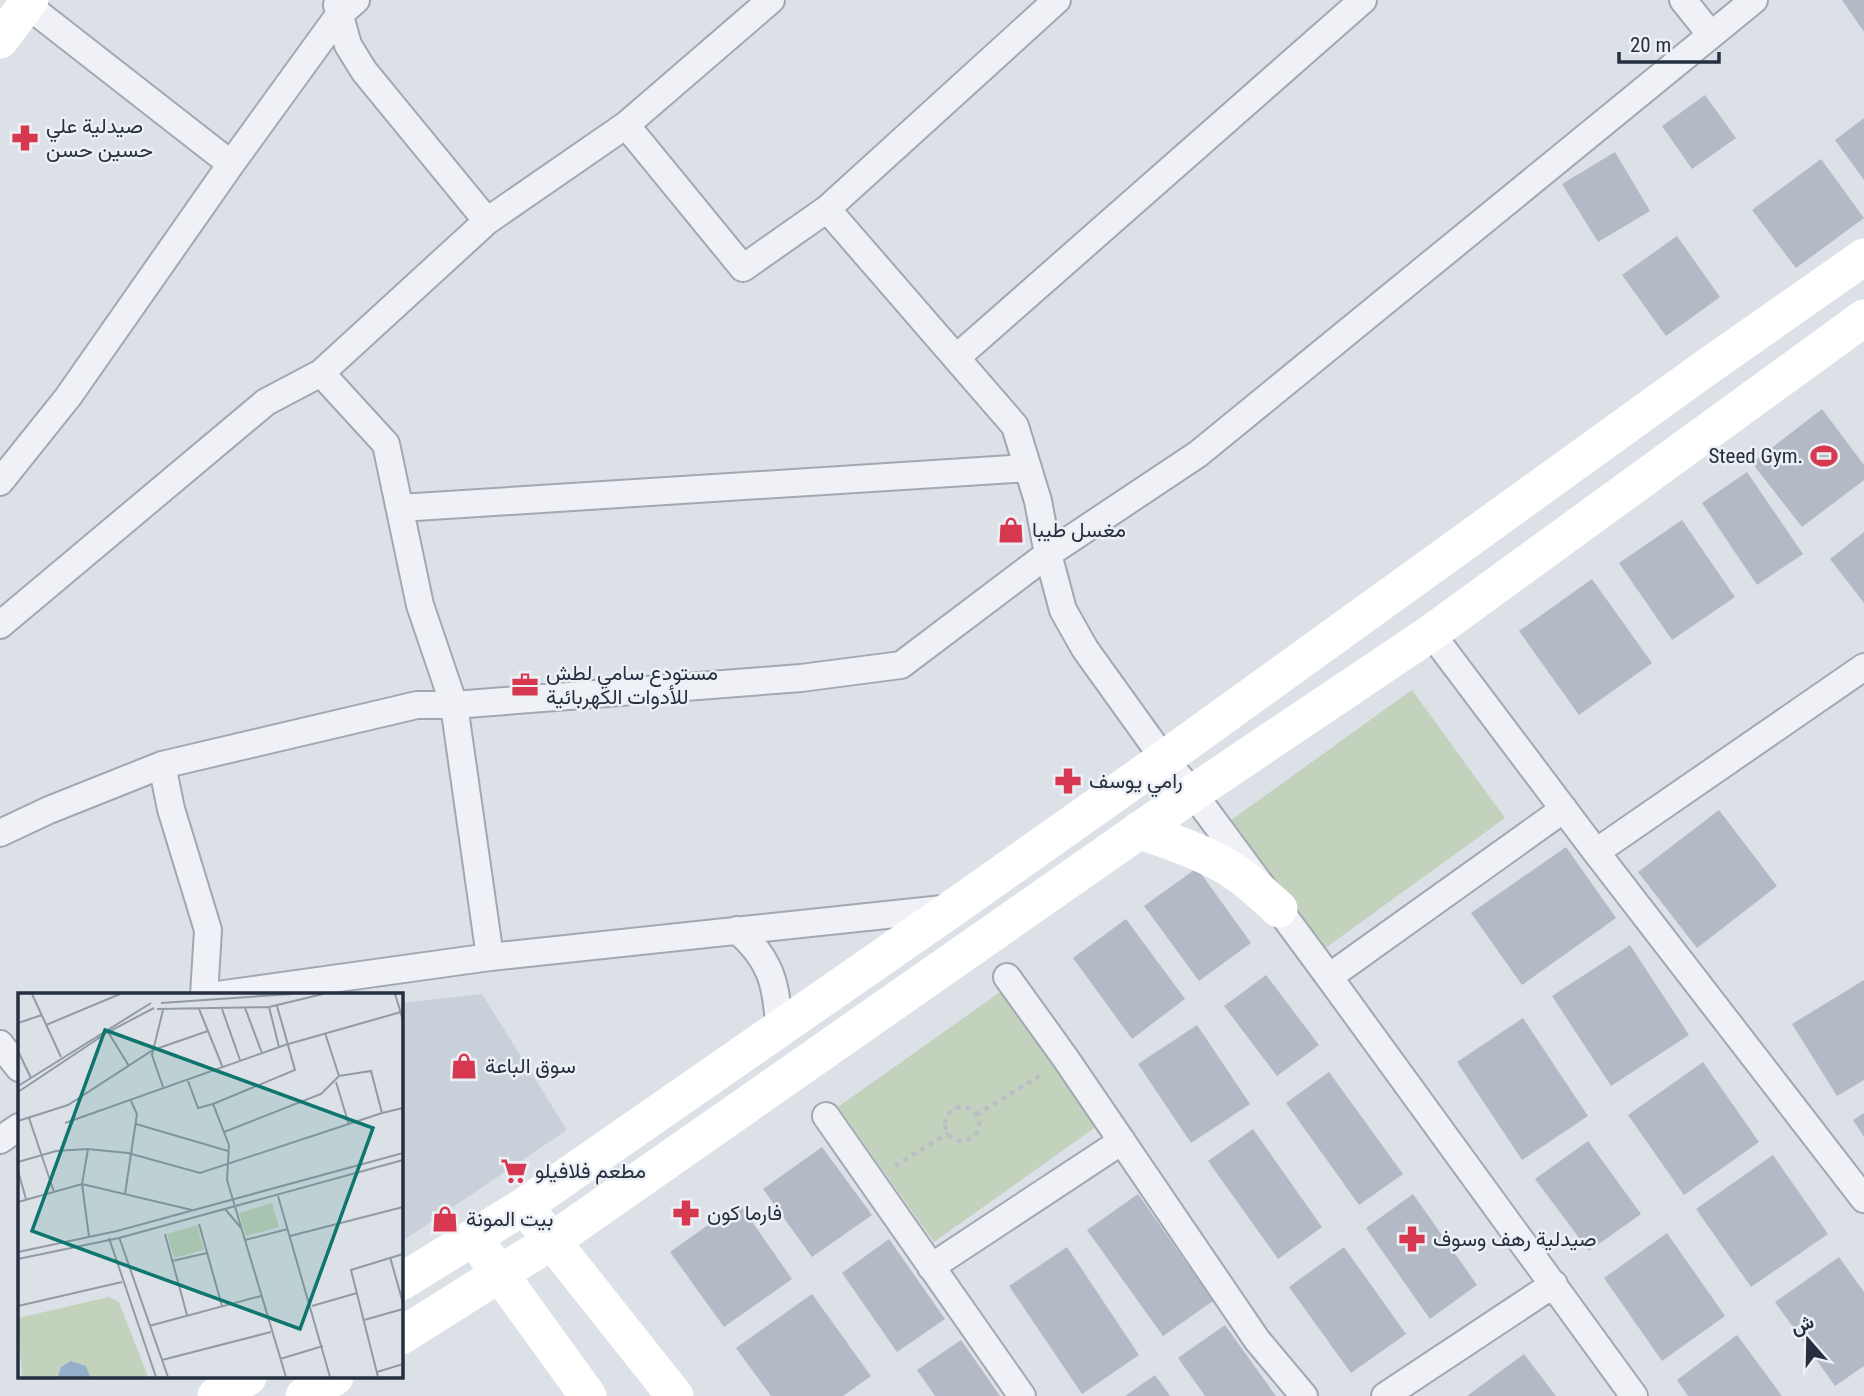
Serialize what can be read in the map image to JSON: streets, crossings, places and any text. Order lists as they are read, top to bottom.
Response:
{
  "places": {
    "pharmacy": [
      "صيدلية علي حسين حسن",
      "رامي يوسف",
      "فارما كون",
      "صيدلية رهف وسوف"
    ],
    "sports": ["Steed Gym."],
    "shop": ["مغسل طيبا", "سوق الباعة", "بيت المونة"],
    "office": ["مستودع سامي لطش للأدوات الكهربائية"],
    "supermarket": ["مطعم فلافيلو"]
  },
  "scale_bar": "20 m",
  "north": "top"
}
